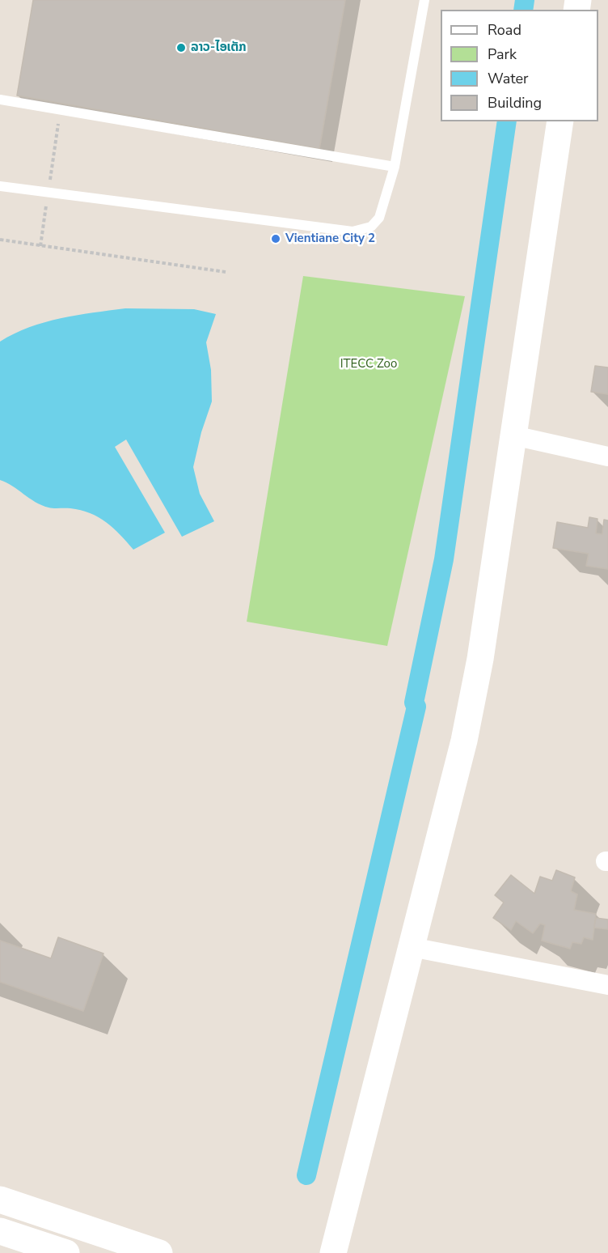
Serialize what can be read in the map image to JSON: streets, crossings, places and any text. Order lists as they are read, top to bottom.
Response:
{
  "parks": ["ITECC Zoo"],
  "places": ["ລາວ-ໄອເຕັກ", "Vientiane City 2"],
  "legend": [
    "Road",
    "Park",
    "Water",
    "Building"
  ]
}
